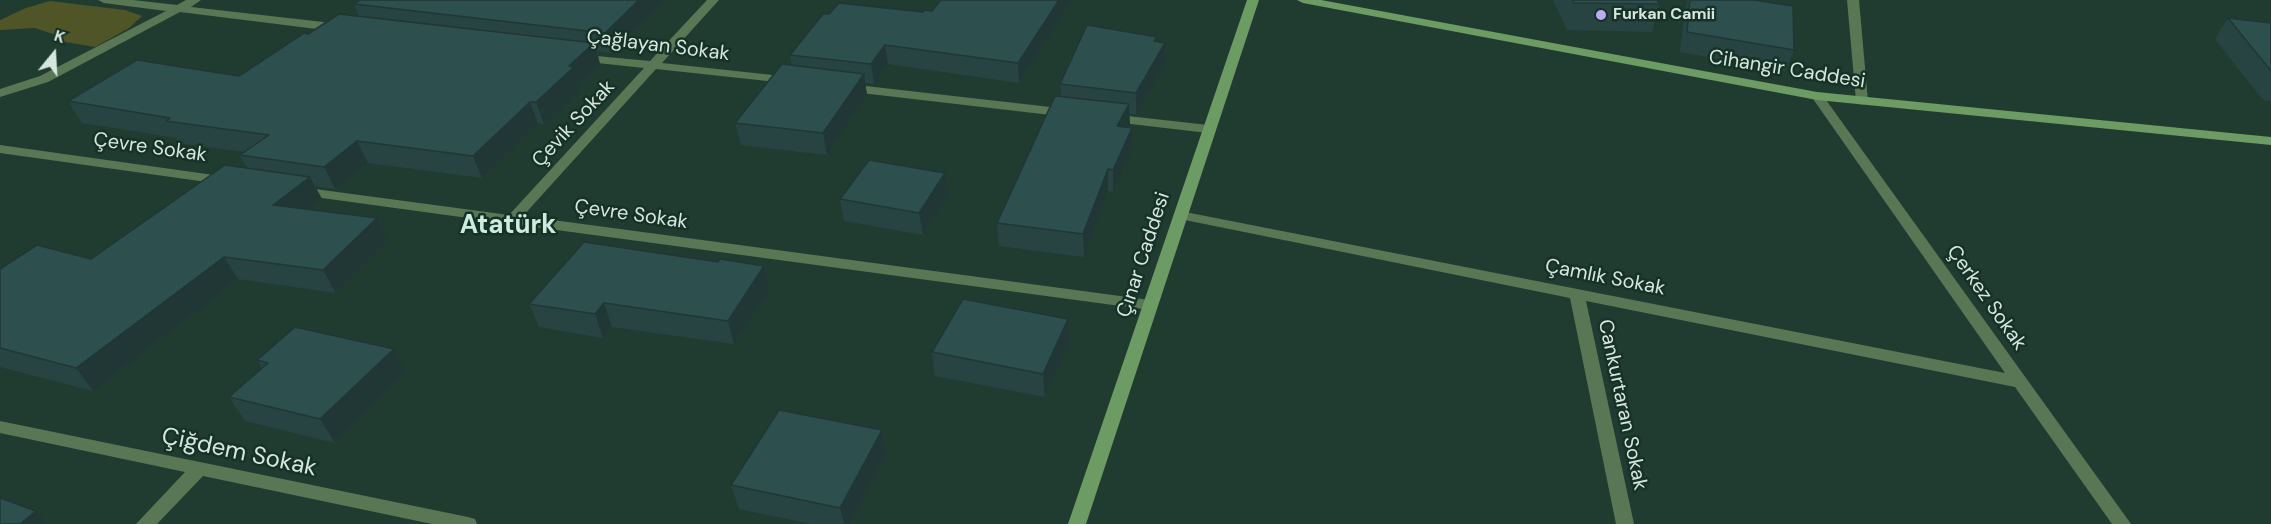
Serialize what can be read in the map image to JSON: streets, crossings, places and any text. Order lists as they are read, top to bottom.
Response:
{
  "streets": {
    "street": [
      "Çağlayan Sokak",
      "Cihangir Caddesi",
      "Çevik Sokak",
      "Çevre Sokak",
      "Çınar Caddesi",
      "Çamlık Sokak",
      "Çerkez Sokak",
      "Cankurtaran Sokak",
      "Çiğdem Sokak"
    ]
  },
  "crossings": [
    ["Çağlayan Sokak", "Çevik Sokak"],
    ["Cihangir Caddesi", "Çerkez Sokak"],
    ["Çevik Sokak", "Çevre Sokak"],
    ["Çevre Sokak", "Çınar Caddesi"],
    ["Çınar Caddesi", "Çamlık Sokak"],
    ["Çamlık Sokak", "Çerkez Sokak"],
    ["Çamlık Sokak", "Cankurtaran Sokak"]
  ],
  "districts": ["Atatürk"],
  "places": ["Furkan Camii"],
  "north": "top"
}
